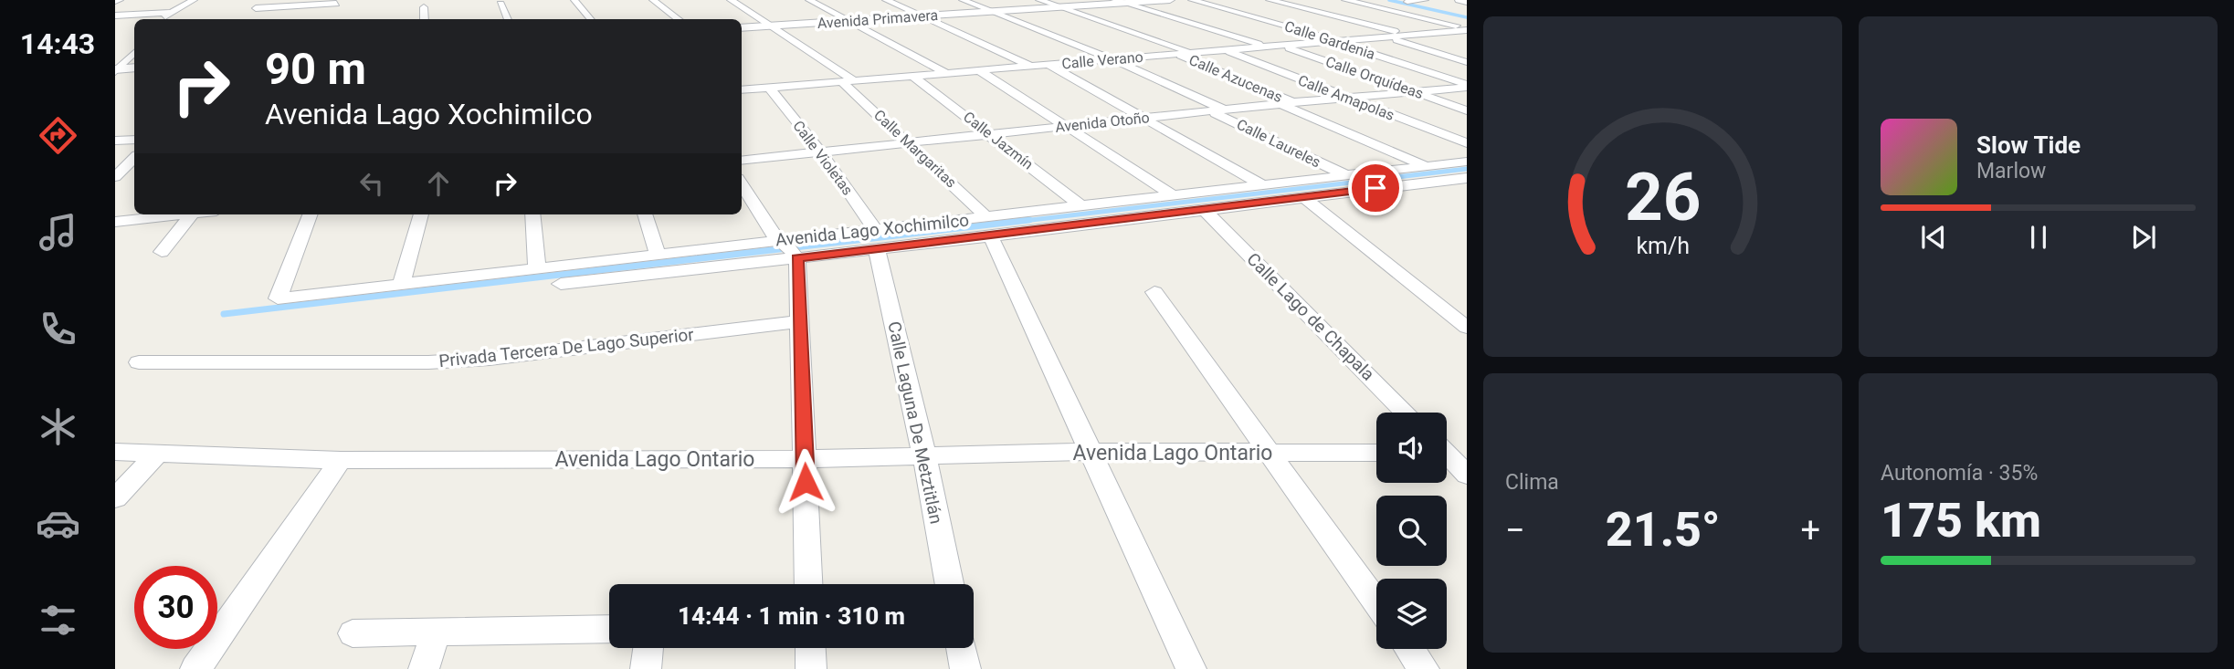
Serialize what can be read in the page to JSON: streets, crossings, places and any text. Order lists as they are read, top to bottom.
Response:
{
  "streets": {
    "street": [
      "Avenida Primavera",
      "Calle Gardenia",
      "Calle Verano",
      "Calle Orquídeas",
      "Calle Azucenas",
      "Calle Amapolas",
      "Avenida Otoño",
      "Calle Jazmín",
      "Calle Laureles",
      "Calle Margaritas",
      "Calle Violetas",
      "Avenida Lago Xochimilco",
      "Calle Lago de Chapala",
      "Privada Tercera De Lago Superior",
      "Calle Laguna De Metztitlán",
      "Avenida Lago Ontario"
    ]
  },
  "crossings": [
    ["Avenida Primavera", "Calle Azucenas"],
    ["Avenida Primavera", "Calle Laureles"],
    ["Avenida Primavera", "Calle Margaritas"],
    ["Calle Gardenia", "Calle Verano"],
    ["Calle Gardenia", "Avenida Otoño"],
    ["Calle Verano", "Calle Orquídeas"],
    ["Calle Verano", "Calle Azucenas"],
    ["Calle Verano", "Calle Amapolas"],
    ["Calle Verano", "Calle Jazmín"],
    ["Calle Verano", "Calle Laureles"],
    ["Calle Verano", "Calle Margaritas"],
    ["Calle Verano", "Calle Violetas"],
    ["Calle Orquídeas", "Avenida Otoño"],
    ["Calle Azucenas", "Avenida Otoño"],
    ["Calle Azucenas", "Avenida Lago Xochimilco"],
    ["Calle Amapolas", "Avenida Otoño"],
    ["Avenida Otoño", "Calle Jazmín"],
    ["Avenida Otoño", "Calle Laureles"],
    ["Avenida Otoño", "Calle Margaritas"],
    ["Avenida Otoño", "Calle Violetas"],
    ["Calle Jazmín", "Avenida Lago Xochimilco"],
    ["Calle Laureles", "Avenida Lago Xochimilco"],
    ["Calle Margaritas", "Avenida Lago Xochimilco"],
    ["Calle Violetas", "Avenida Lago Xochimilco"],
    ["Calle Violetas", "Calle Laguna De Metztitlán"],
    ["Avenida Lago Xochimilco", "Calle Lago de Chapala"],
    ["Avenida Lago Xochimilco", "Calle Laguna De Metztitlán"],
    ["Calle Laguna De Metztitlán", "Avenida Lago Ontario"]
  ],
  "page": {
    "tabs": "14:43",
    "turn": ["90 m", "Avenida Lago Xochimilco"],
    "song": ["Slow Tide", "Marlow"],
    "tile": [
      "Clima",
      ["Autonomía · 35%", "175 km"]
    ],
    "heat": ["−", "21.5°", "+"],
    "limit": "30",
    "trip": "14:44 · 1 min · 310 m",
    "gauge": ["26", "km/h"]
  }
}
